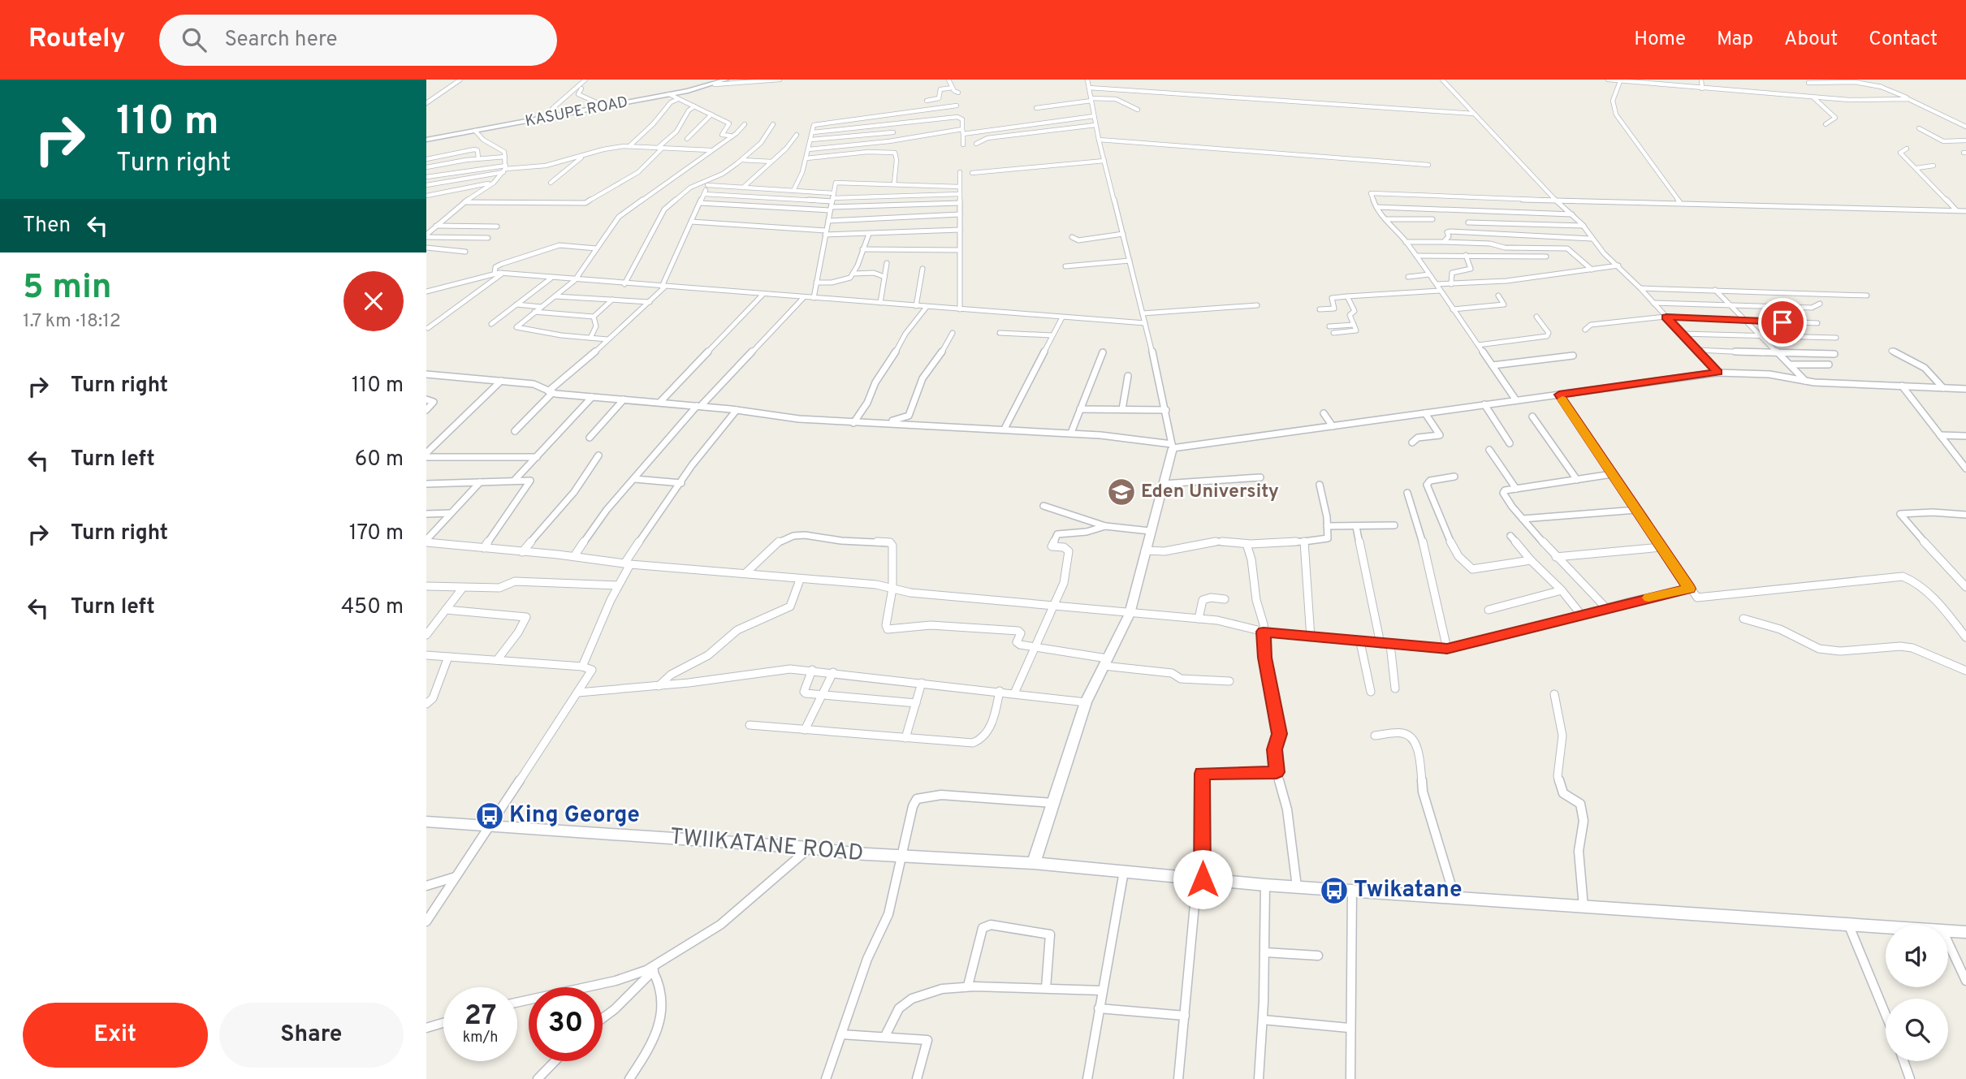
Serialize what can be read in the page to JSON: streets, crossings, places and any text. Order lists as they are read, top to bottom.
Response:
{
  "streets": {
    "street": ["KASUPE ROAD", "TWIIKATANE ROAD"]
  },
  "places": {
    "school or university": ["Eden University"],
    "bus stop": ["King George", "Twikatane"]
  },
  "page": {
    "header": "Routely",
    "search": "Search here",
    "nav": [
      "Home",
      "Map",
      "About",
      "Contact"
    ],
    "turn": ["110 m", "Turn right"],
    "then": "Then",
    "heading": ["5 min", "1.7 km · 18:12"],
    "list": [
      {
        "name": "Turn right",
        "value": "110 m"
      },
      {
        "name": "Turn left",
        "value": "60 m"
      },
      {
        "name": "Turn right",
        "value": "170 m"
      },
      {
        "name": "Turn left",
        "value": "450 m"
      }
    ],
    "speed": "27 km/h",
    "limit": "30",
    "buttons": ["Exit", "Share"]
  }
}
